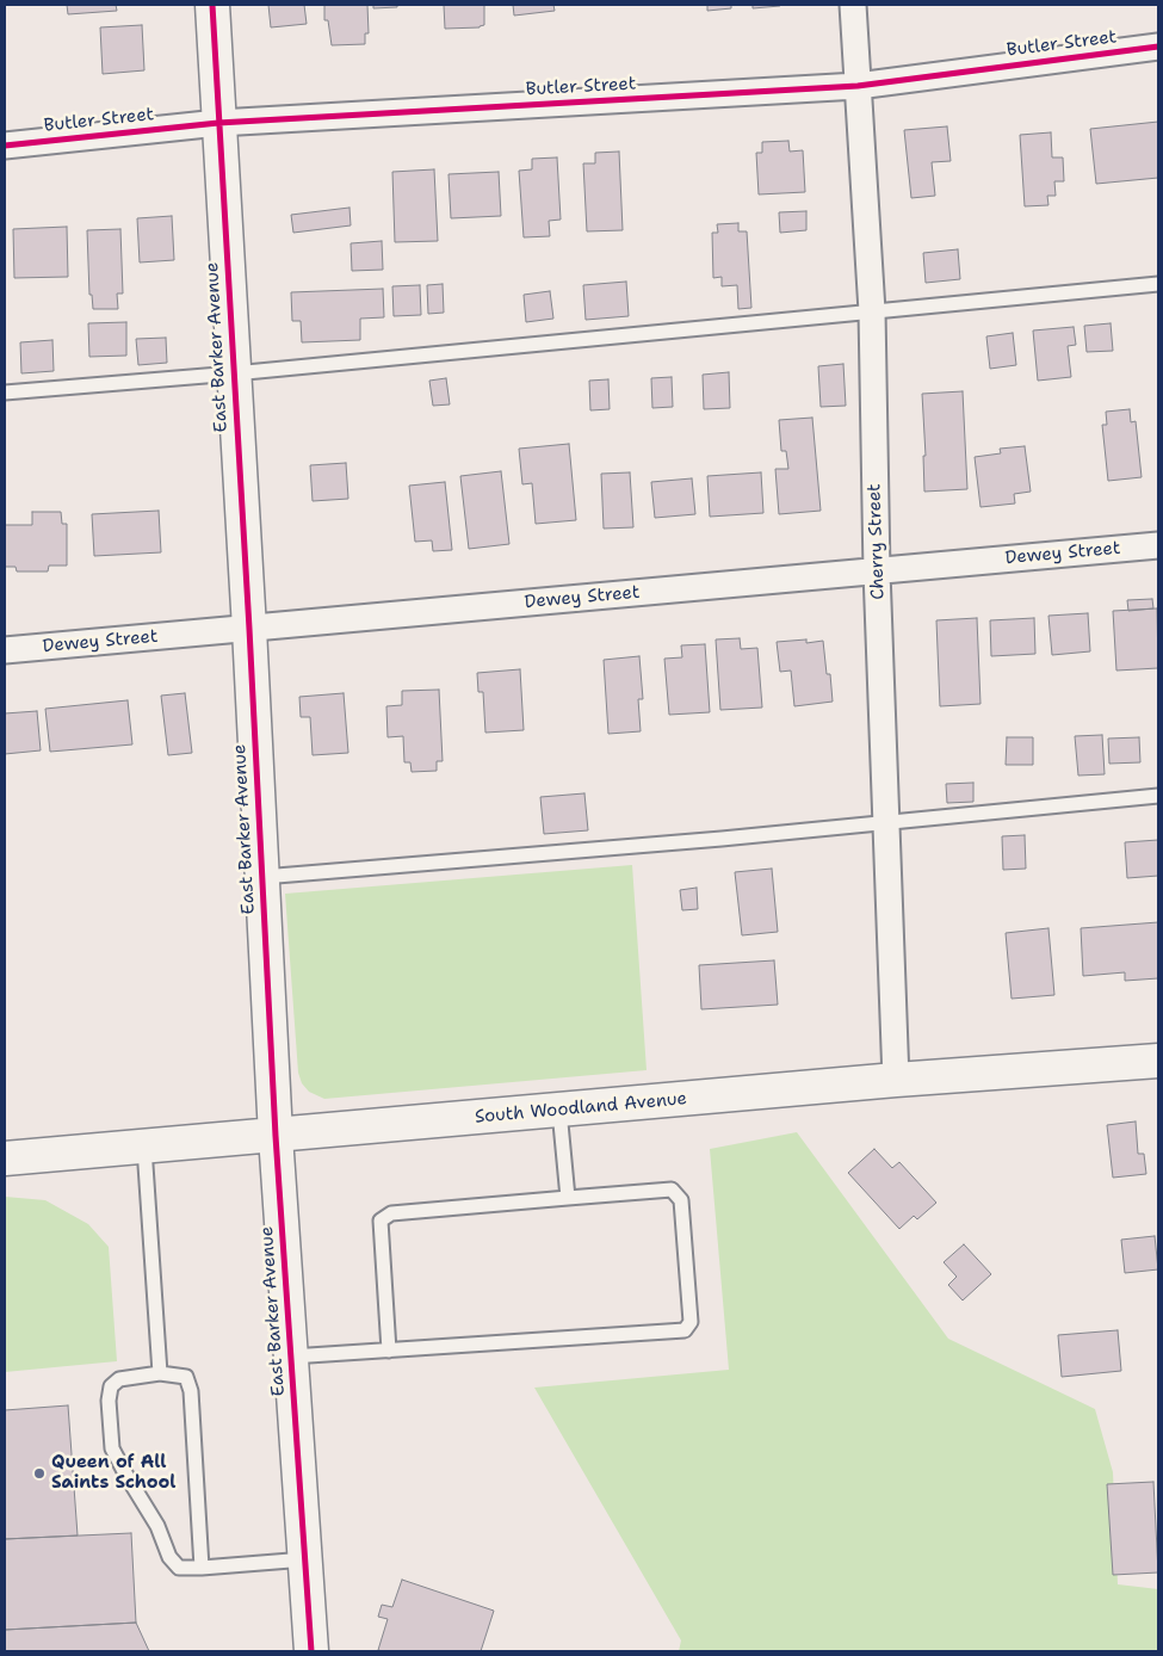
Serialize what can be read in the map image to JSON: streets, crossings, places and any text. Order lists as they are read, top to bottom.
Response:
{
  "streets": {
    "street": [
      "Butler Street",
      "East Barker Avenue",
      "Cherry Street",
      "Dewey Street",
      "South Woodland Avenue"
    ]
  },
  "crossings": [
    ["Butler Street", "East Barker Avenue"],
    ["Butler Street", "Cherry Street"],
    ["East Barker Avenue", "Dewey Street"],
    ["East Barker Avenue", "South Woodland Avenue"],
    ["Cherry Street", "Dewey Street"],
    ["Cherry Street", "South Woodland Avenue"]
  ],
  "places": ["Queen of All Saints School"]
}
